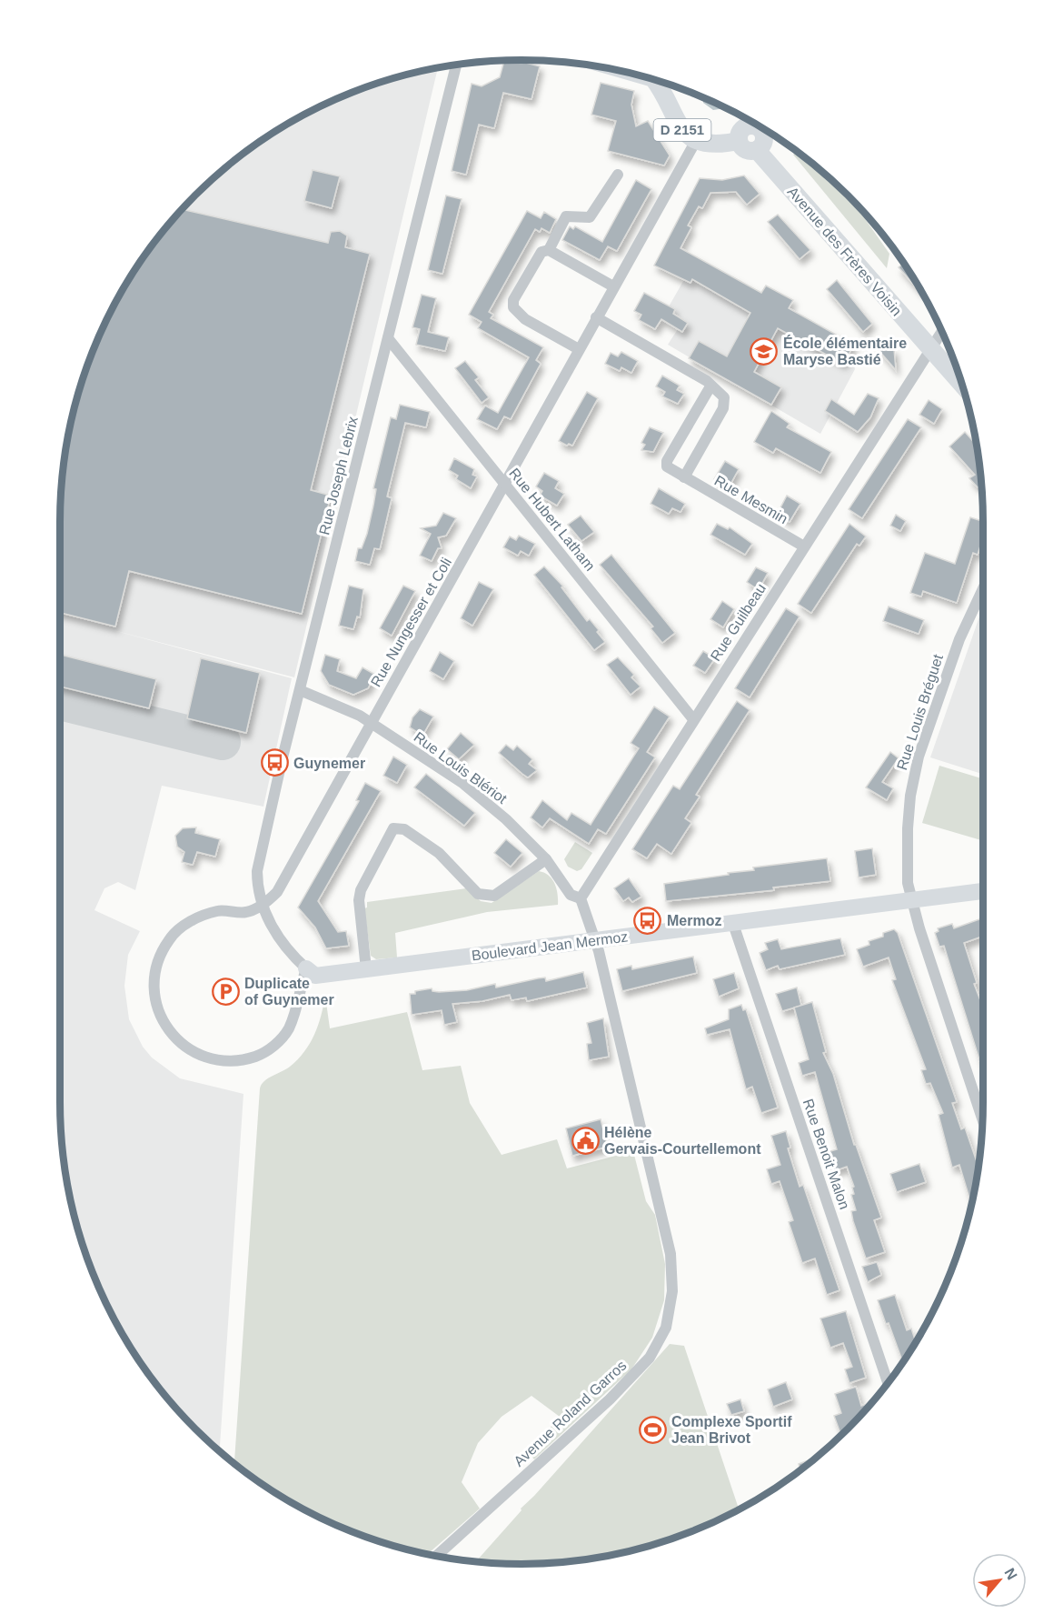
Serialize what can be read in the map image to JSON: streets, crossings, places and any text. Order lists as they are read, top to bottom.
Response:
{
  "streets": {
    "main road": ["D 2151", "Avenue des Frères Voisin"],
    "street": [
      "Rue Joseph Lebrix",
      "Rue Mesmin",
      "Rue Hubert Latham",
      "Rue Nungesser et Coli",
      "Rue Guilbeau",
      "Rue Louis Bréguet",
      "Rue Louis Blériot",
      "Boulevard Jean Mermoz",
      "Rue Benoit Malon",
      "Avenue Roland Garros"
    ]
  },
  "crossings": [
    ["D 2151", "Rue Nungesser et Coli"],
    ["Avenue des Frères Voisin", "Rue Guilbeau"],
    ["Rue Joseph Lebrix", "Rue Hubert Latham"],
    ["Rue Joseph Lebrix", "Rue Nungesser et Coli"],
    ["Rue Joseph Lebrix", "Rue Louis Blériot"],
    ["Rue Joseph Lebrix", "Boulevard Jean Mermoz"],
    ["Rue Mesmin", "Rue Guilbeau"],
    ["Rue Hubert Latham", "Rue Nungesser et Coli"],
    ["Rue Hubert Latham", "Rue Guilbeau"],
    ["Rue Nungesser et Coli", "Rue Louis Blériot"],
    ["Rue Nungesser et Coli", "Boulevard Jean Mermoz"],
    ["Rue Guilbeau", "Rue Louis Blériot"],
    ["Rue Louis Bréguet", "Boulevard Jean Mermoz"],
    ["Boulevard Jean Mermoz", "Rue Benoit Malon"],
    ["Boulevard Jean Mermoz", "Avenue Roland Garros"]
  ],
  "places": {
    "school or university": ["École élémentaire Maryse Bastié"],
    "bus stop": ["Guynemer", "Mermoz"],
    "parking": ["Duplicate of Guynemer"],
    "public building": ["Hélène Gervais-Courtellemont"],
    "sports": ["Complexe Sportif Jean Brivot"]
  },
  "north": "top right"
}
